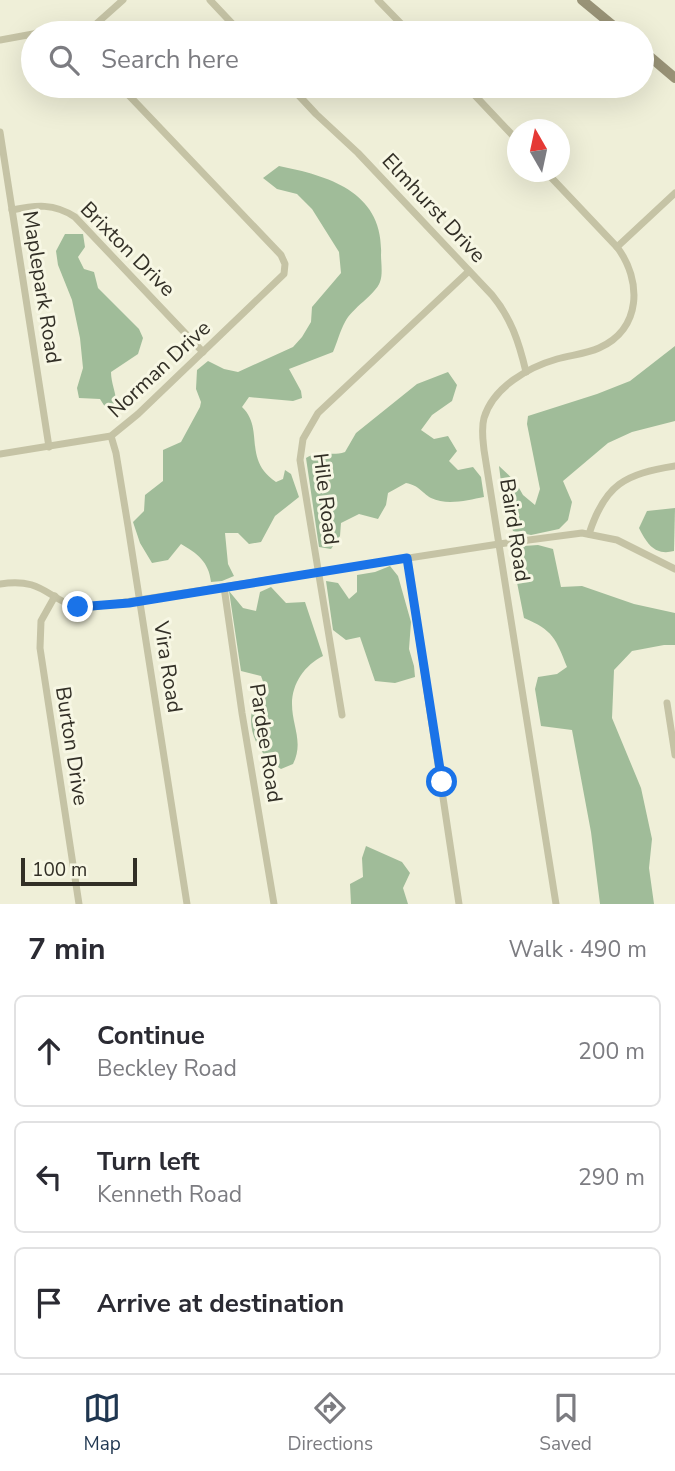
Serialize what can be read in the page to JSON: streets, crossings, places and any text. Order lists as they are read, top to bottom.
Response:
{
  "streets": {
    "street": [
      "Elmhurst Drive",
      "Brixton Drive",
      "Maplepark Road",
      "Norman Drive",
      "Hile Road",
      "Baird Road",
      "Vira Road",
      "Pardee Road",
      "Burton Drive"
    ]
  },
  "crossings": [
    ["Elmhurst Drive", "Hile Road"],
    ["Elmhurst Drive", "Baird Road"],
    ["Brixton Drive", "Maplepark Road"],
    ["Brixton Drive", "Norman Drive"],
    ["Maplepark Road", "Norman Drive"],
    ["Norman Drive", "Vira Road"]
  ],
  "scale_bar": "100 m",
  "north": "top",
  "page": {
    "search": "Search here",
    "scale": "100 m",
    "heading": ["7 min", "Walk · 490 m"],
    "list": [
      ["Continue", "Beckley Road", "200 m"],
      ["Turn left", "Kenneth Road", "290 m"],
      "Arrive at destination"
    ],
    "nav": ["Map", "Directions", "Saved"]
  }
}
